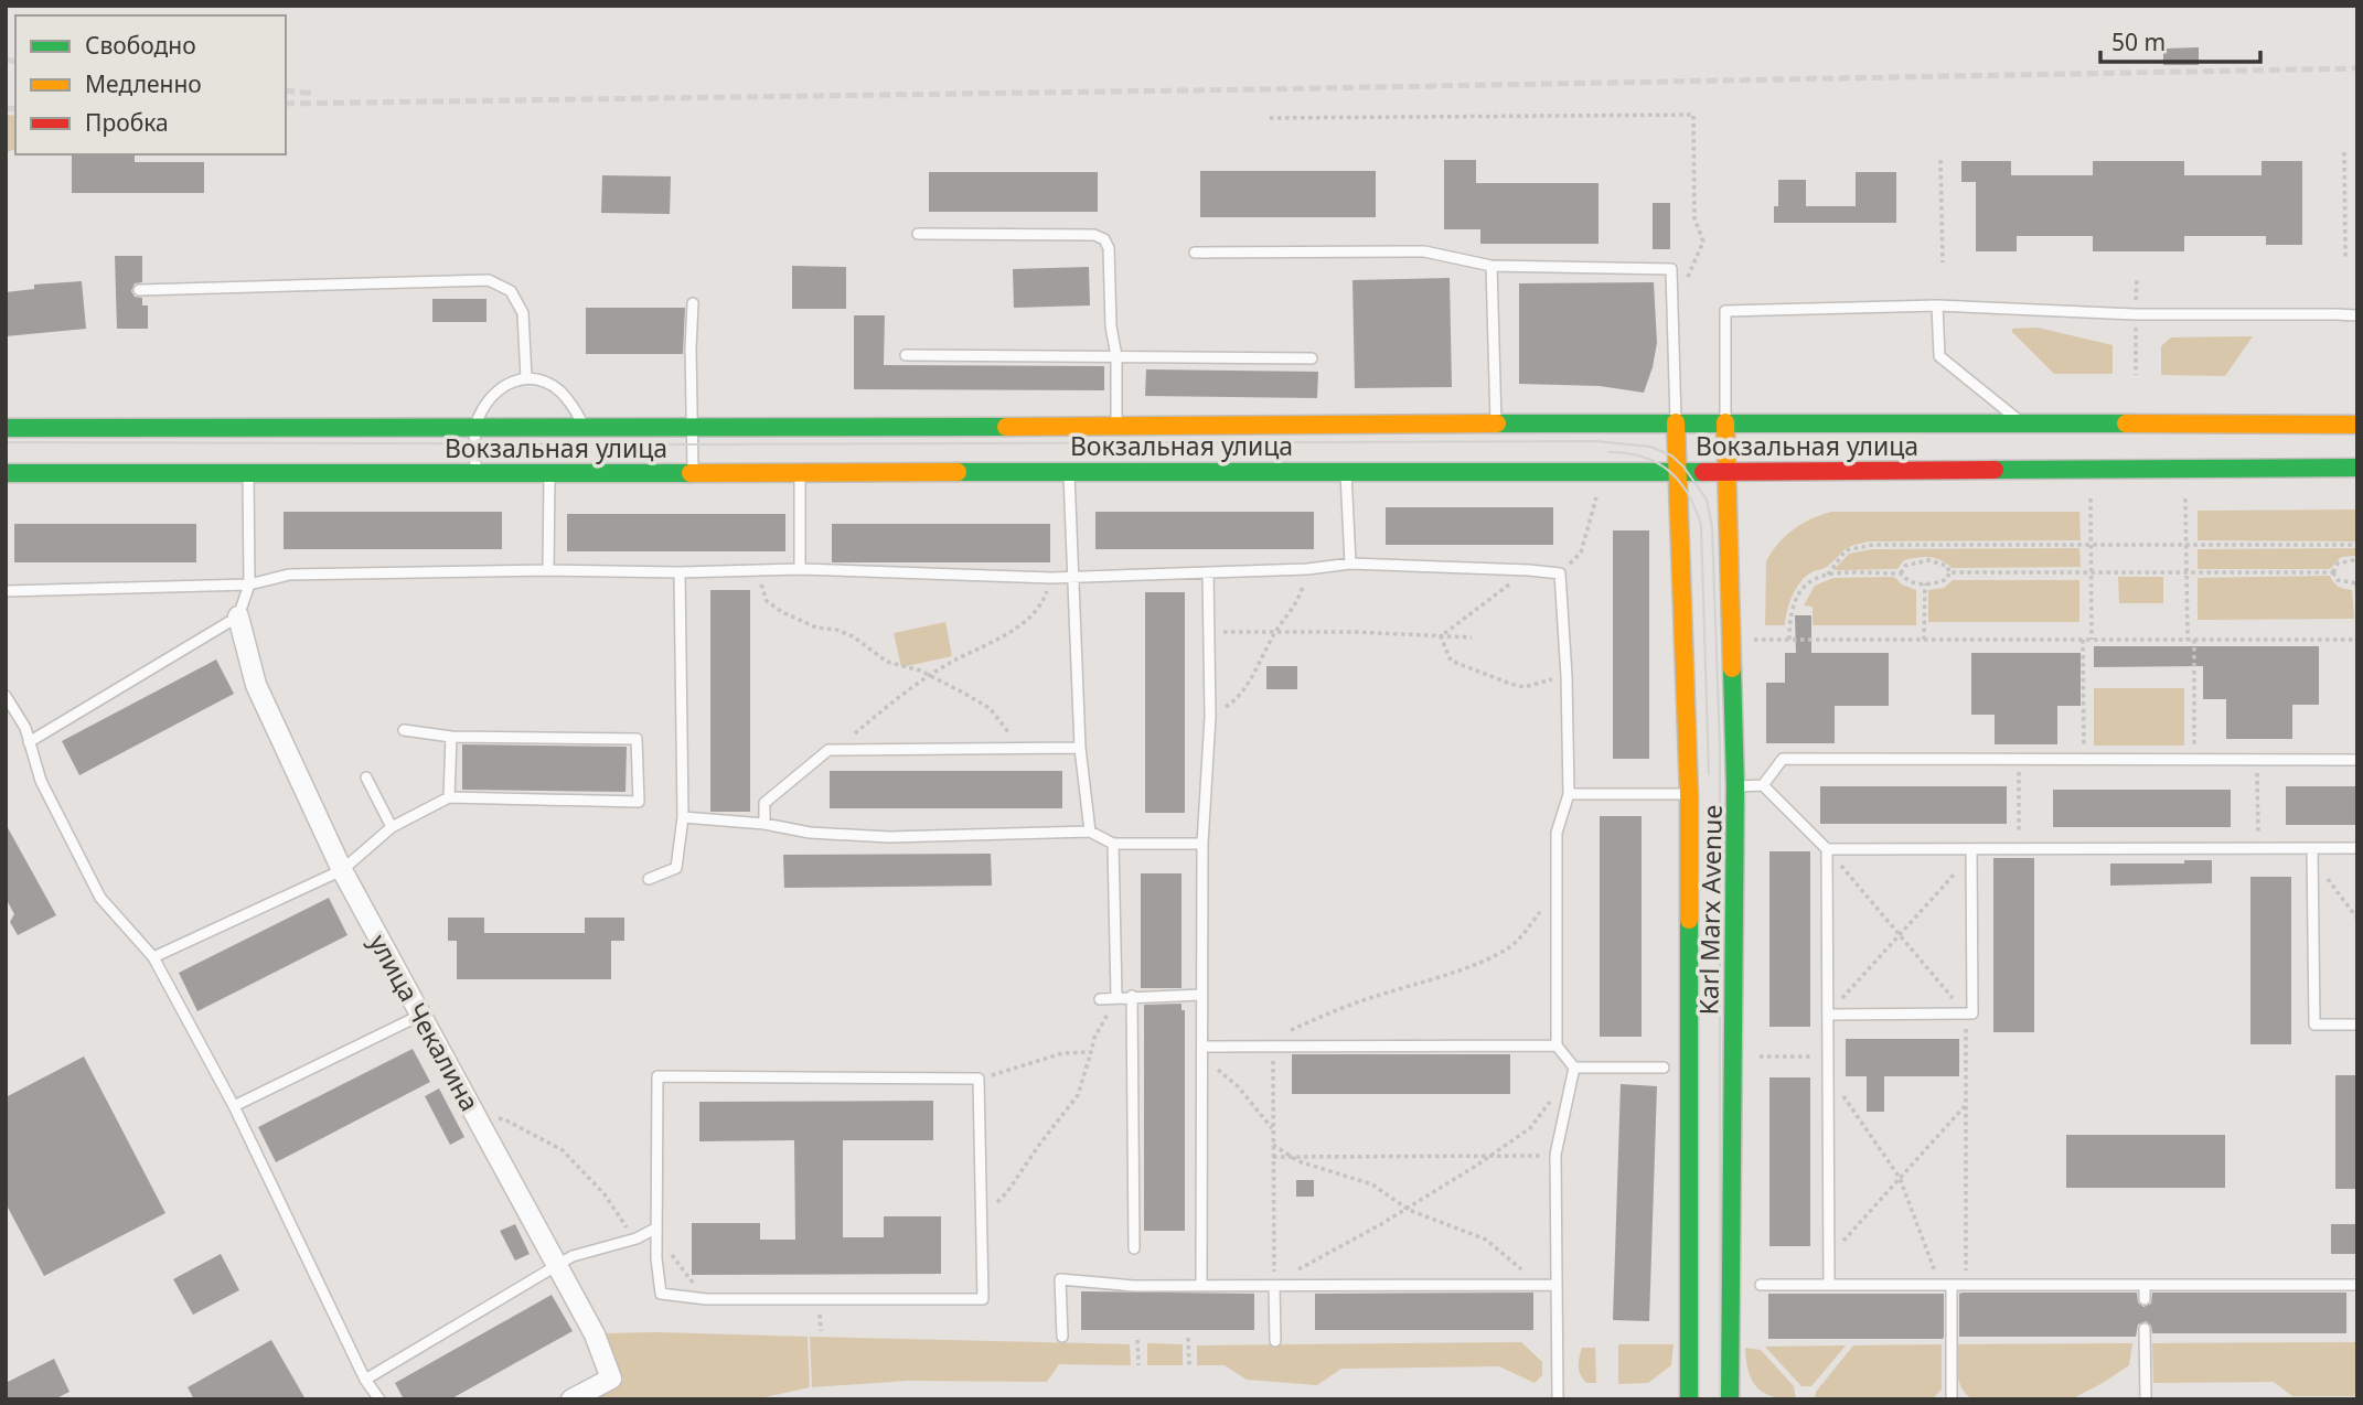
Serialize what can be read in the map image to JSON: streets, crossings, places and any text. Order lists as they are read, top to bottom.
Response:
{
  "streets": {
    "main road": ["Вокзальная улица", "Karl Marx Avenue"],
    "street": ["улица Чекалина"]
  },
  "crossings": [
    ["Вокзальная улица", "Karl Marx Avenue"]
  ],
  "legend": ["Свободно", "Медленно", "Пробка"],
  "scale_bar": "50 m"
}
